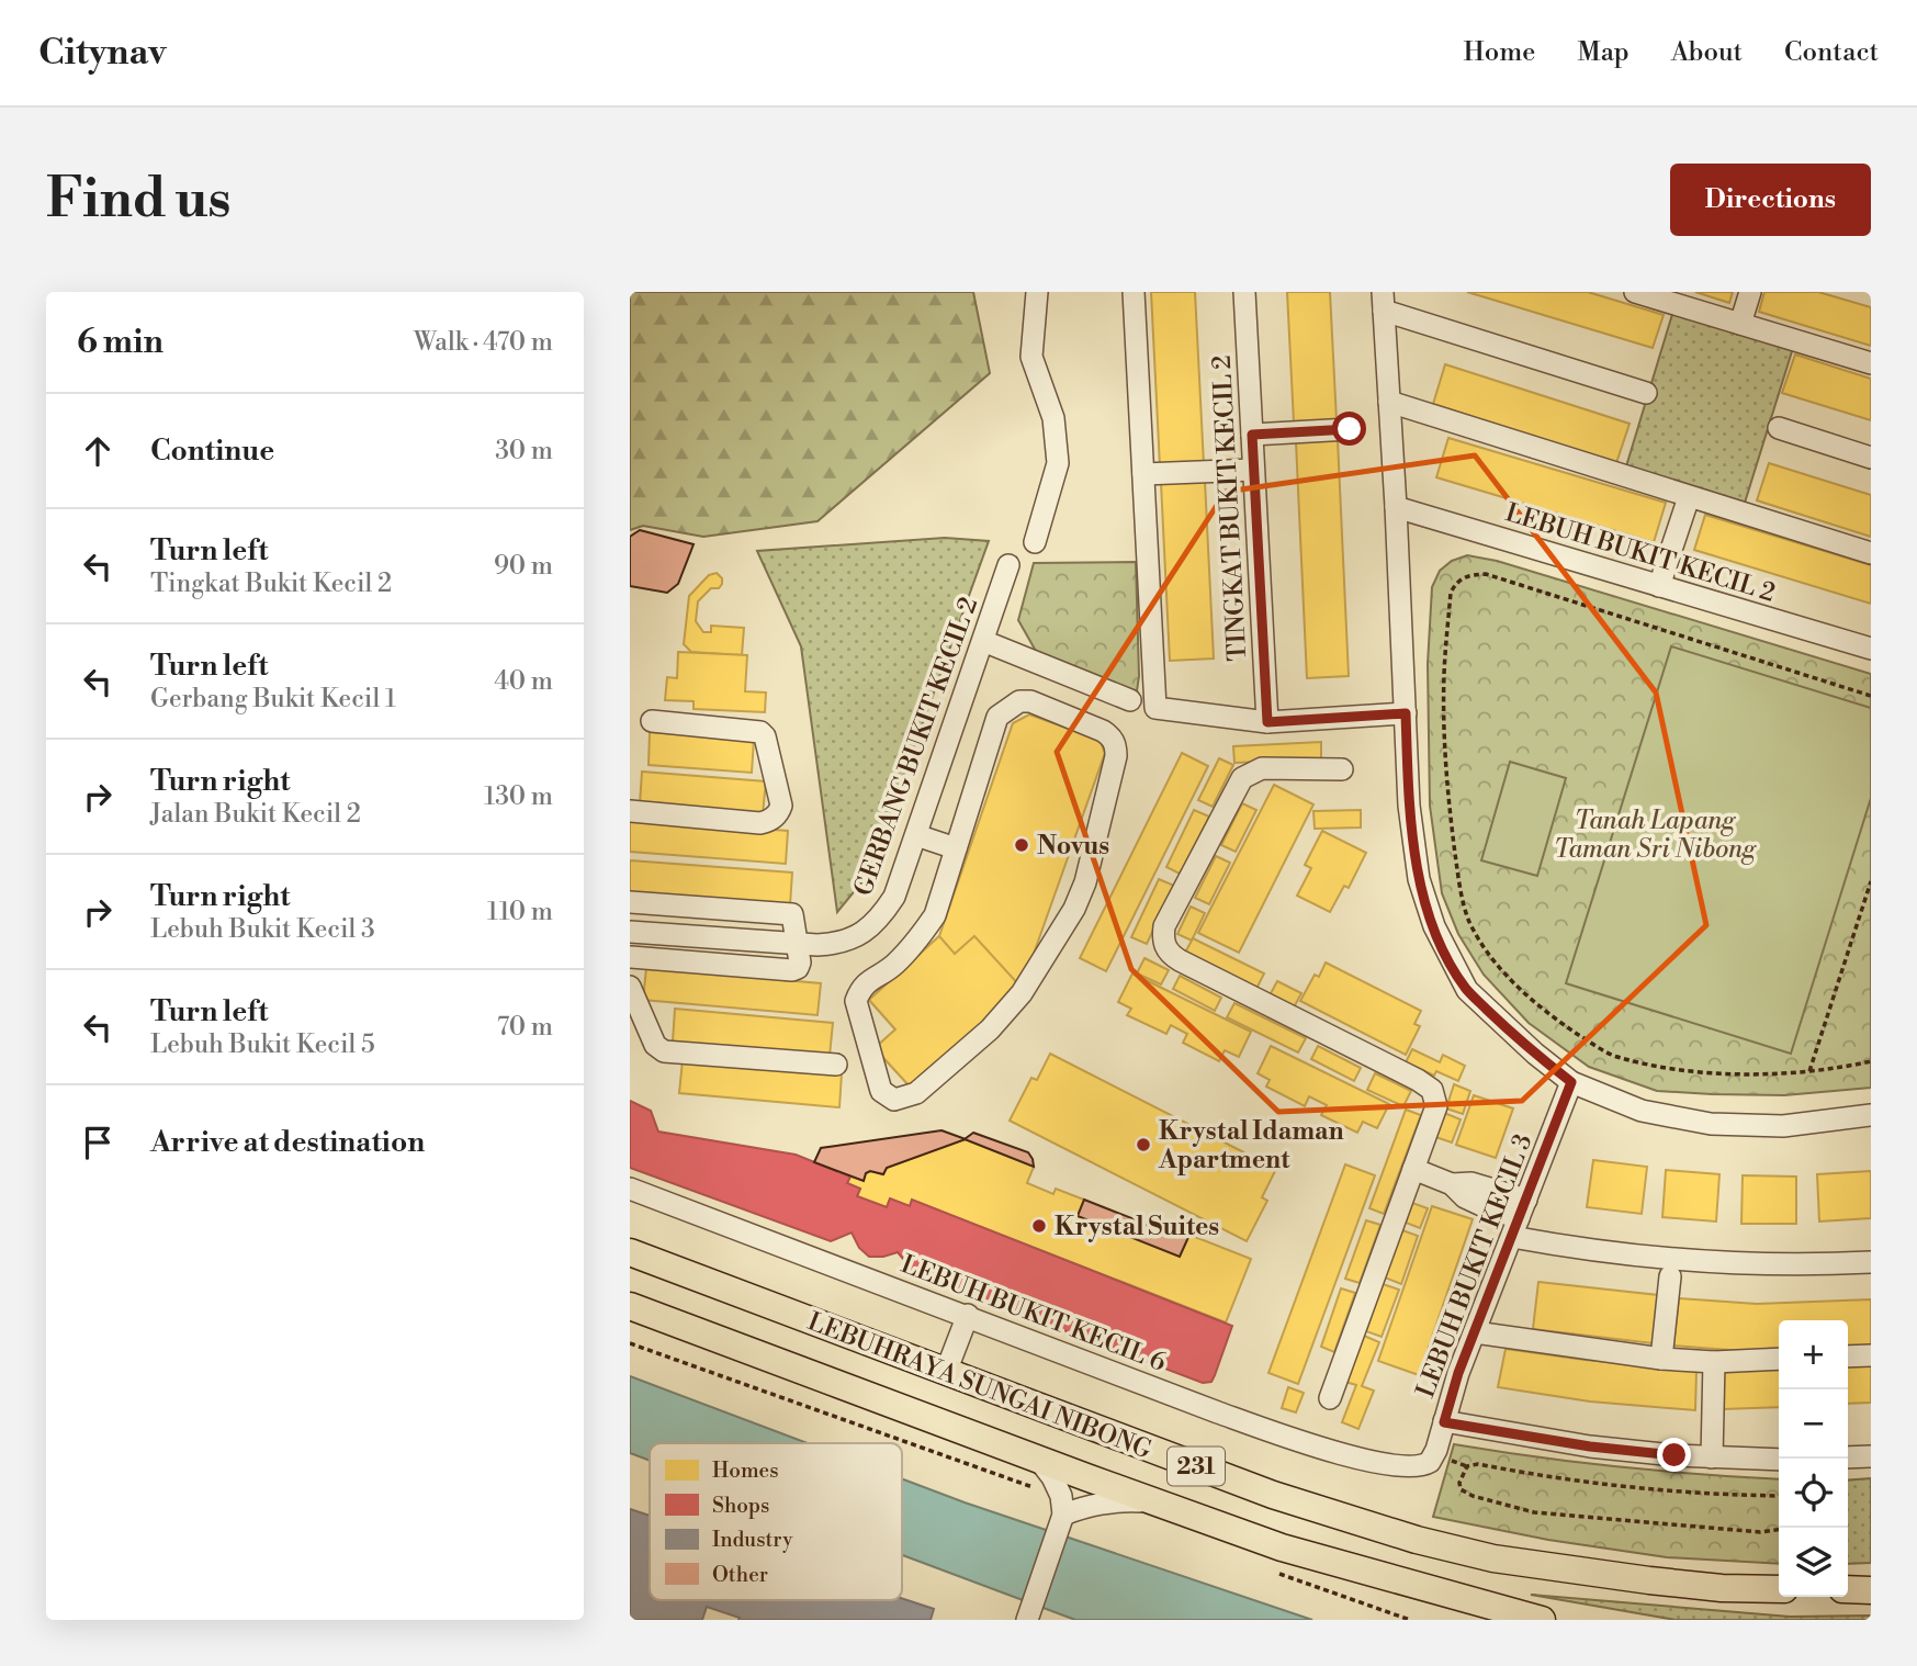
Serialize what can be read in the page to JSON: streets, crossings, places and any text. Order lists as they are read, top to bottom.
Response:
{
  "streets": {
    "main road": ["LEBUHRAYA SUNGAI NIBONG", "231"],
    "street": [
      "TINGKAT BUKIT KECIL 2",
      "LEBUH BUKIT KECIL 2",
      "GERBANG BUKIT KECIL 2",
      "LEBUH BUKIT KECIL 3",
      "LEBUH BUKIT KECIL 6"
    ]
  },
  "crossings": [
    ["LEBUH BUKIT KECIL 3", "LEBUH BUKIT KECIL 6"]
  ],
  "parks": ["Tanah Lapang Taman Sri Nibong"],
  "places": ["Novus", "Krystal Idaman Apartment", "Krystal Suites"],
  "legend": [
    "Homes",
    "Shops",
    "Industry",
    "Other"
  ],
  "page": {
    "header": "Citynav",
    "nav": [
      "Home",
      "Map",
      "About",
      "Contact"
    ],
    "buttons": "Directions",
    "title": "Find us",
    "heading": ["6 min", "Walk · 470 m"],
    "list": [
      ["Continue", "30 m"],
      ["Turn left", "Tingkat Bukit Kecil 2", "90 m"],
      ["Turn left", "Gerbang Bukit Kecil 1", "40 m"],
      ["Turn right", "Jalan Bukit Kecil 2", "130 m"],
      ["Turn right", "Lebuh Bukit Kecil 3", "110 m"],
      ["Turn left", "Lebuh Bukit Kecil 5", "70 m"],
      "Arrive at destination"
    ],
    "map_buttons": ["+", "−"]
  }
}
